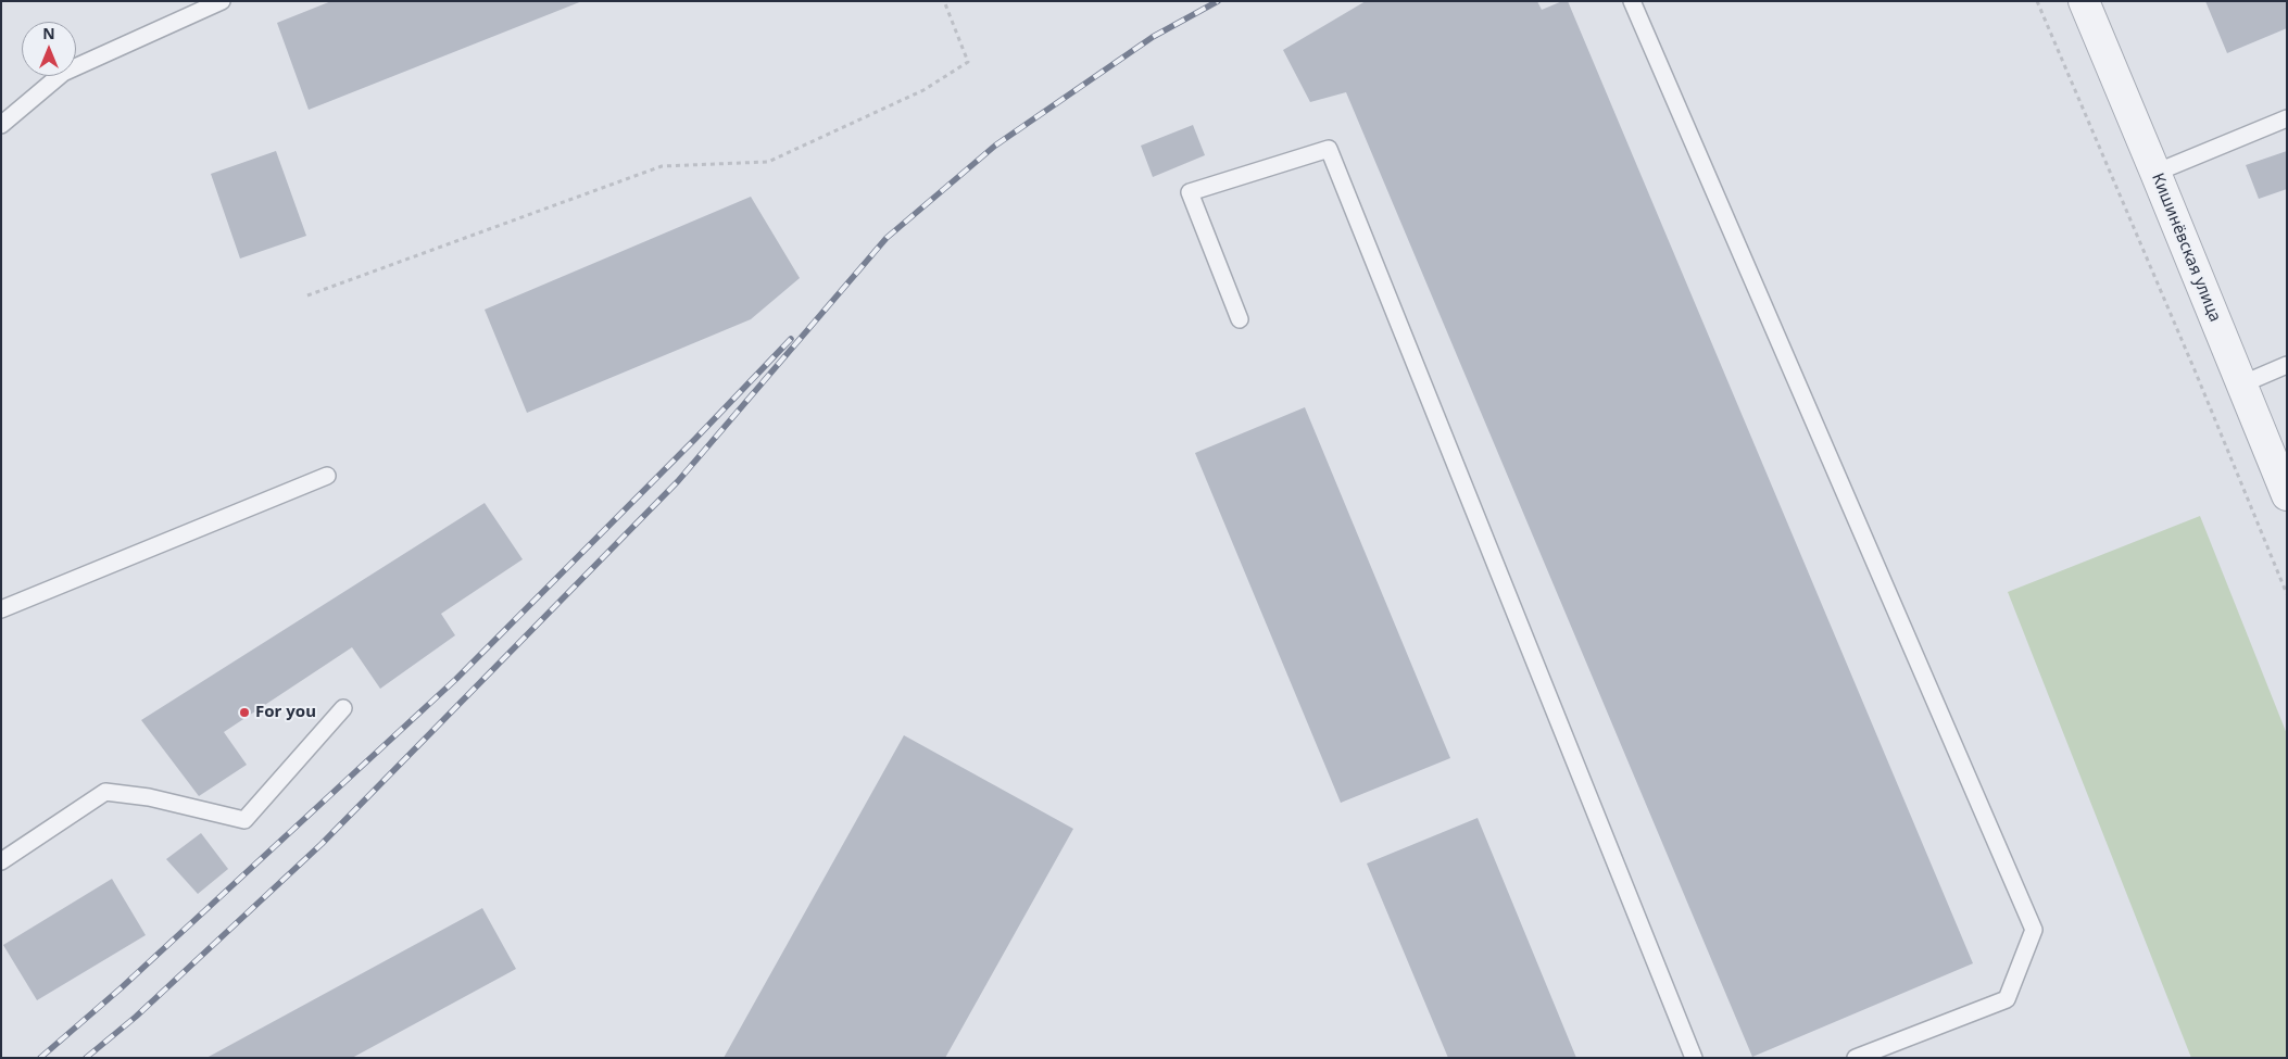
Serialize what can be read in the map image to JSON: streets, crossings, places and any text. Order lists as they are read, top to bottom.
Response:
{
  "streets": {
    "street": ["Кишинёвская улица"]
  },
  "places": ["For you"],
  "north": "top"
}
